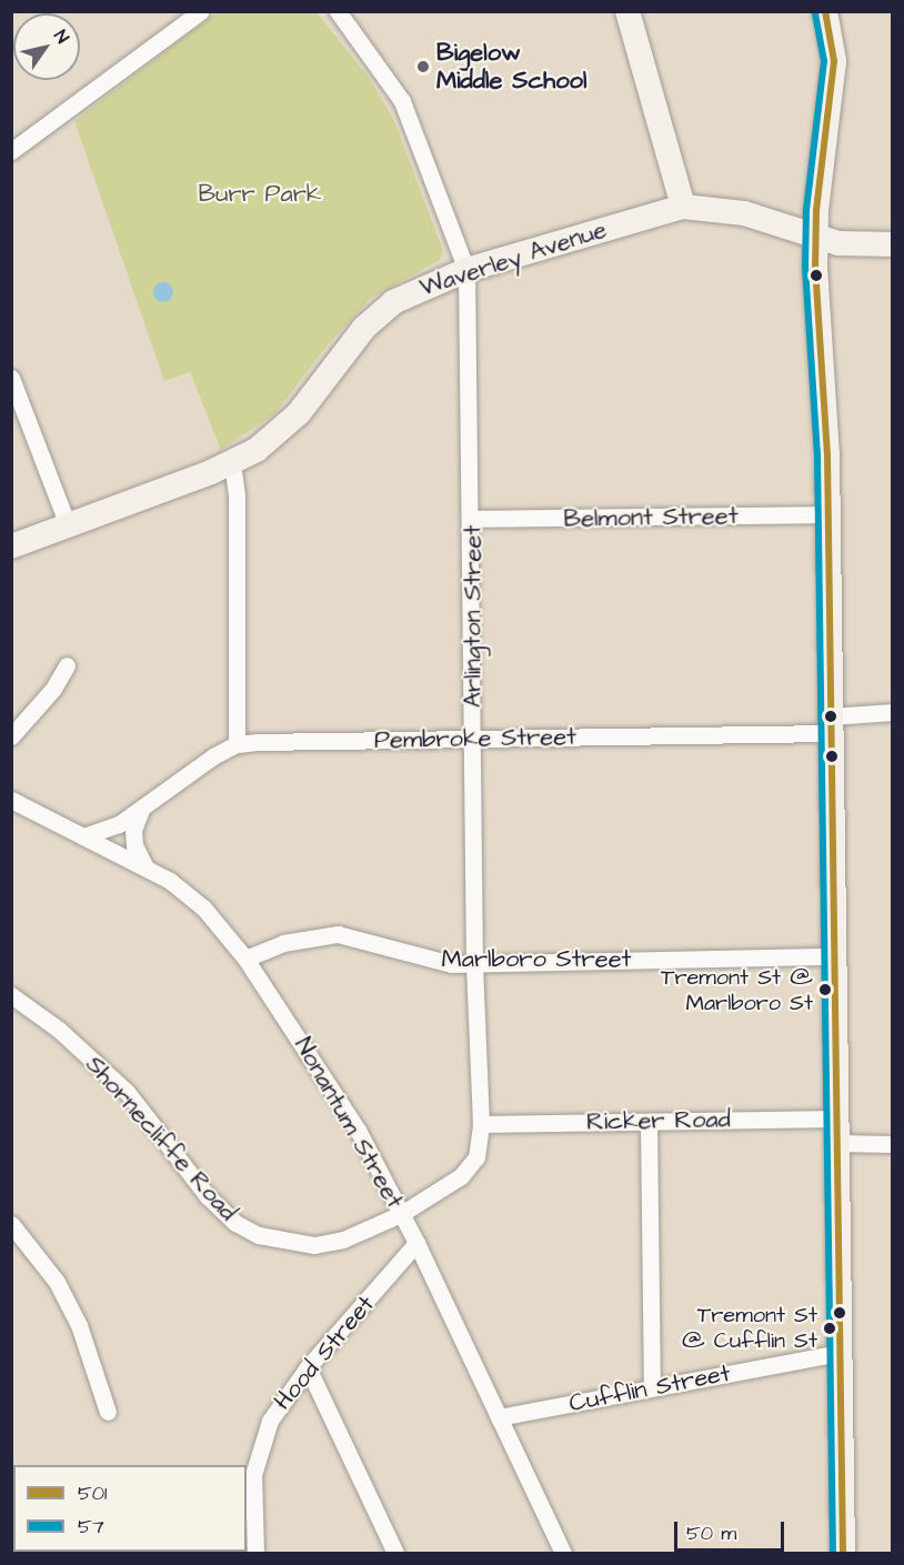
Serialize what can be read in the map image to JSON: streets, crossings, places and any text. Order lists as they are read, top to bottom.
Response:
{
  "streets": {
    "main road": ["Waverley Avenue"],
    "street": [
      "Belmont Street",
      "Arlington Street",
      "Pembroke Street",
      "Marlboro Street",
      "Ricker Road",
      "Nonantum Street",
      "Shornecliffe Road",
      "Hood Street",
      "Cufflin Street"
    ]
  },
  "crossings": [
    ["Waverley Avenue", "Arlington Street"],
    ["Belmont Street", "Arlington Street"],
    ["Arlington Street", "Pembroke Street"],
    ["Arlington Street", "Marlboro Street"],
    ["Arlington Street", "Ricker Road"],
    ["Arlington Street", "Nonantum Street"],
    ["Arlington Street", "Shornecliffe Road"],
    ["Pembroke Street", "Nonantum Street"],
    ["Marlboro Street", "Nonantum Street"],
    ["Nonantum Street", "Shornecliffe Road"],
    ["Nonantum Street", "Hood Street"],
    ["Nonantum Street", "Cufflin Street"]
  ],
  "parks": ["Burr Park"],
  "places": ["Bigelow Middle School", "Tremont St @ Marlboro St", "Tremont St @ Cufflin St"],
  "lines": ["transit line 501", "transit line 57"],
  "legend": ["501", "57"],
  "scale_bar": "50 m",
  "north": "top right"
}
